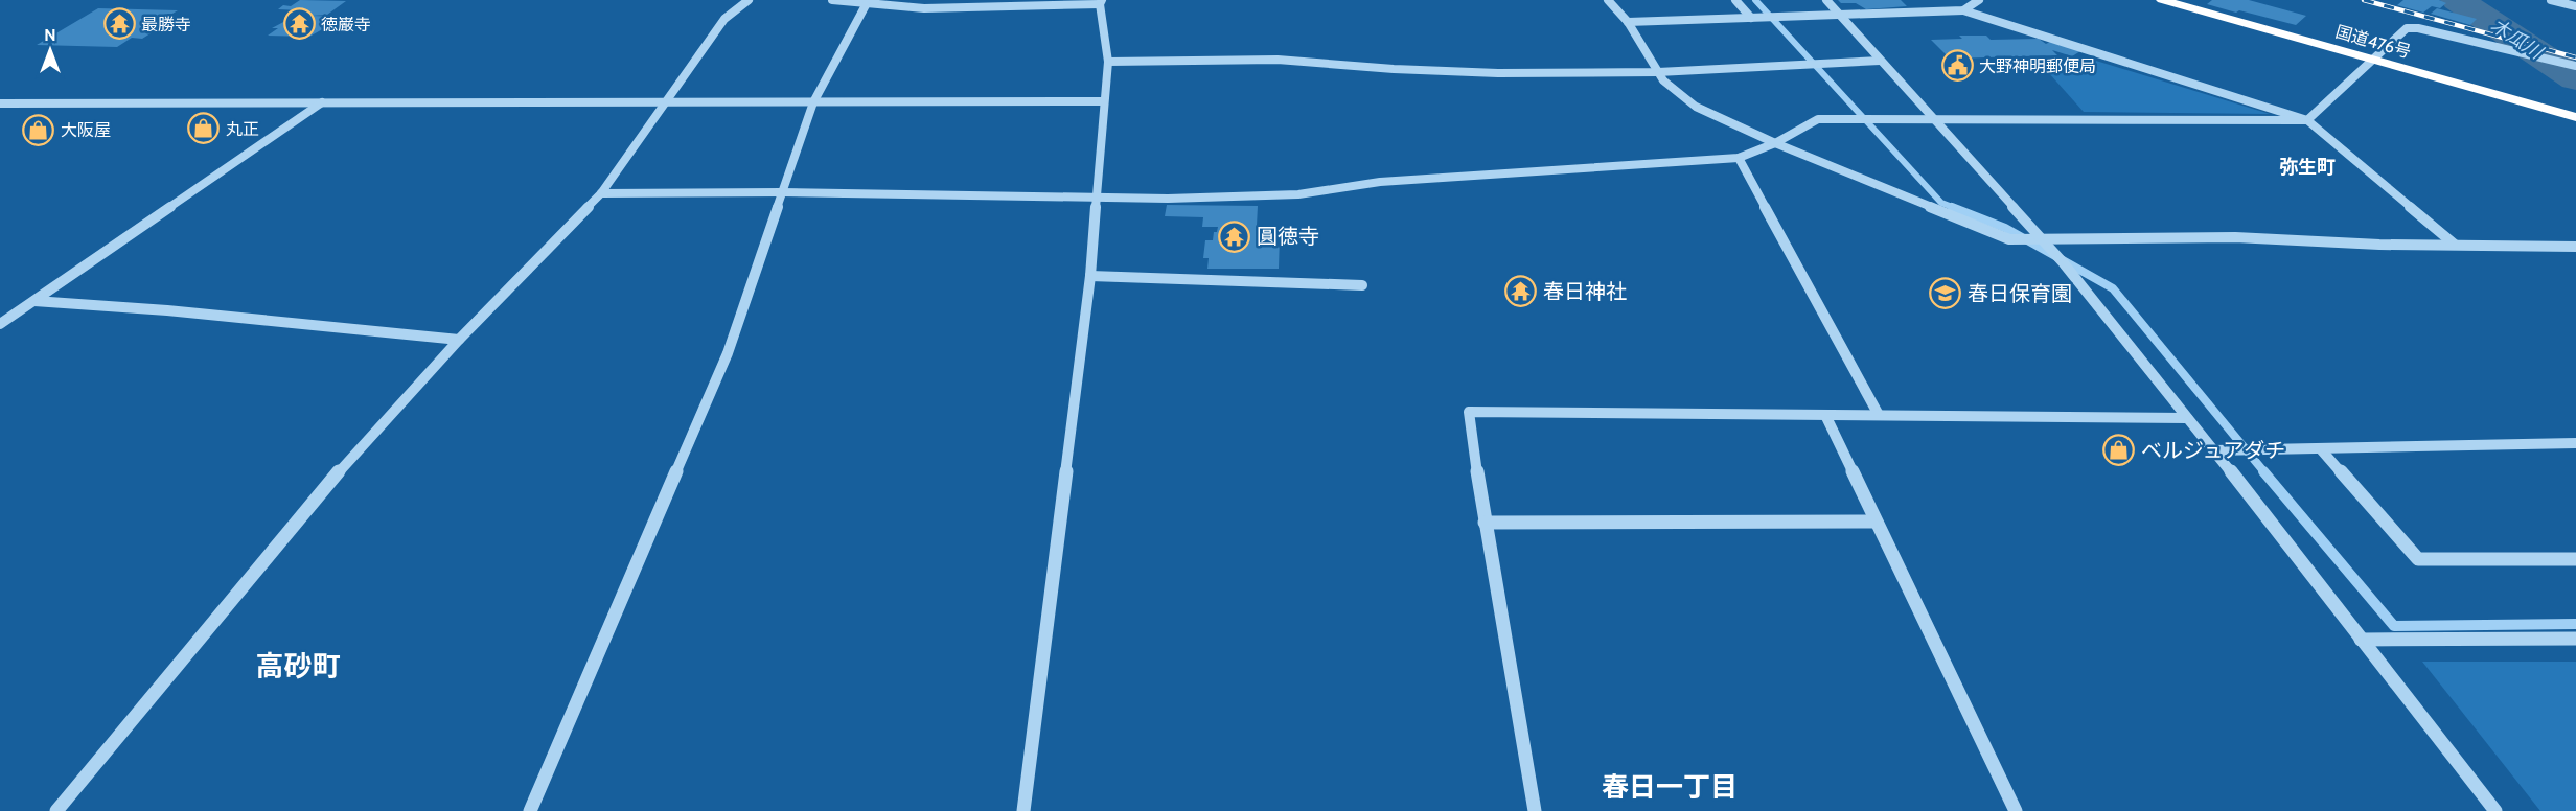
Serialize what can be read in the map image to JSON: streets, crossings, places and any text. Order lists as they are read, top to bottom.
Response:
{
  "streets": {
    "highway": ["国道476号"]
  },
  "districts": ["弥生町", "高砂町", "春日一丁目"],
  "water": ["木瓜川"],
  "places": {
    "temple": [
      "最勝寺",
      "徳巌寺",
      "圓徳寺",
      "春日神社"
    ],
    "public building": ["大野神明郵便局"],
    "shop": ["丸正", "大阪屋", "ベルジュアダチ"],
    "school or university": ["春日保育園"]
  },
  "north": "top"
}
